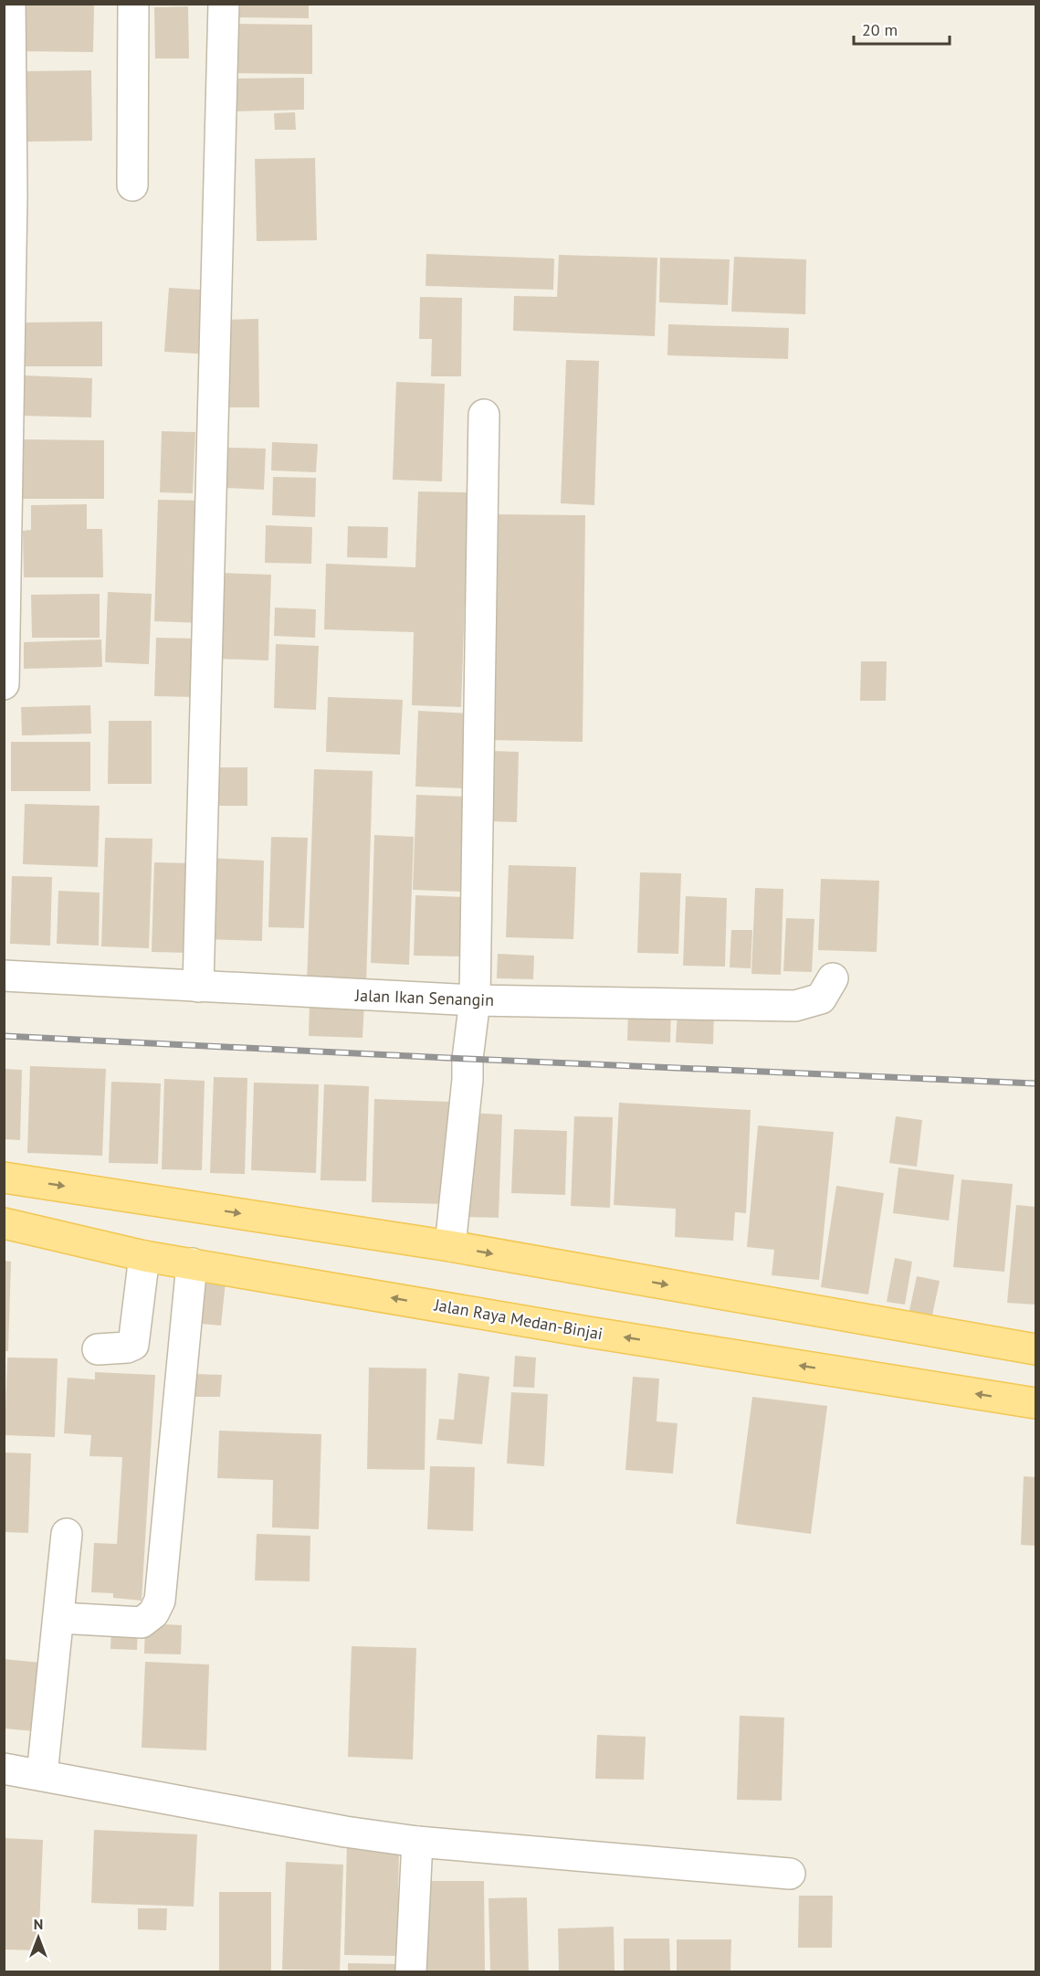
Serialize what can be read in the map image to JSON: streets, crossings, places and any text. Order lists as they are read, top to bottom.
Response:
{
  "streets": {
    "main road": ["Jalan Raya Medan-Binjai"],
    "street": ["Jalan Ikan Senangin"]
  },
  "scale_bar": "20 m",
  "north": "top"
}
